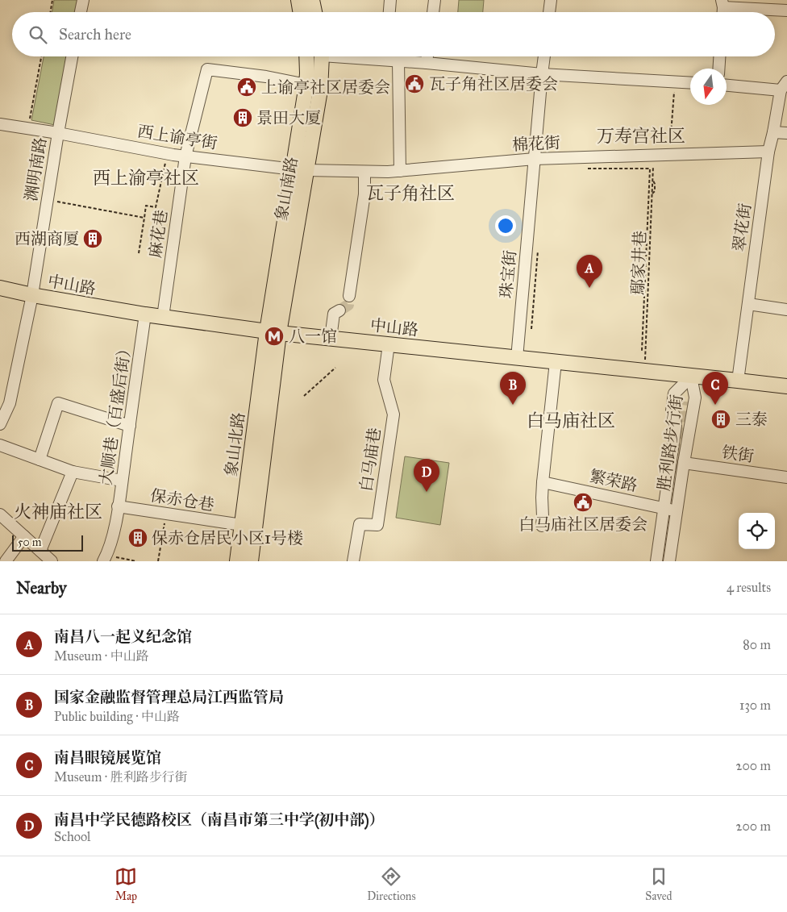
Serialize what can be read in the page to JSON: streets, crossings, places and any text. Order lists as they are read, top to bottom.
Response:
{
  "streets": {
    "main road": ["象山南路", "中山路", "象山北路"],
    "street": [
      "西上谕亭街",
      "棉花街",
      "渊明南路",
      "翠花街",
      "麻花巷",
      "珠宝街",
      "大顺巷（百盛后街）",
      "胜利路步行街",
      "铁街",
      "白马庙巷",
      "繁荣路",
      "保赤仓巷"
    ],
    "path": ["鄢家井巷"]
  },
  "crossings": [
    ["西上谕亭街", "棉花街"],
    ["西上谕亭街", "渊明南路"],
    ["西上谕亭街", "象山南路"],
    ["西上谕亭街", "麻花巷"],
    ["棉花街", "象山南路"],
    ["棉花街", "翠花街"],
    ["棉花街", "鄢家井巷"],
    ["棉花街", "珠宝街"],
    ["渊明南路", "中山路"],
    ["象山南路", "麻花巷"],
    ["象山南路", "中山路"],
    ["象山南路", "象山北路"],
    ["翠花街", "中山路"],
    ["麻花巷", "中山路"],
    ["鄢家井巷", "中山路"],
    ["珠宝街", "中山路"],
    ["中山路", "大顺巷（百盛后街）"],
    ["中山路", "胜利路步行街"],
    ["中山路", "象山北路"],
    ["中山路", "白马庙巷"],
    ["大顺巷（百盛后街）", "保赤仓巷"],
    ["胜利路步行街", "铁街"],
    ["胜利路步行街", "繁荣路"],
    ["象山北路", "保赤仓巷"]
  ],
  "districts": [
    "万寿宫社区",
    "西上渝亭社区",
    "瓦子角社区",
    "白马庙社区",
    "火神庙社区"
  ],
  "places": {
    "public building": ["瓦子角社区居委会", "上谕亭社区居委会", "白马庙社区居委会"],
    "building": [
      "景田大厦",
      "西湖商厦",
      "三泰",
      "保赤仓居民小区1号楼"
    ],
    "metro station": ["八一馆"]
  },
  "scale_bar": "50 m",
  "north": "bottom",
  "page": {
    "search": "Search here",
    "pins": [
      "A",
      "B",
      "C",
      "D"
    ],
    "scale": "50 m",
    "heading": ["Nearby", "4 results"],
    "list": [
      {
        "mark": "A",
        "name": "南昌八一起义纪念馆",
        "note": "Museum · 中山路",
        "value": "80 m"
      },
      {
        "mark": "B",
        "name": "国家金融监督管理总局江西监管局",
        "note": "Public building · 中山路",
        "value": "130 m"
      },
      {
        "mark": "C",
        "name": "南昌眼镜展览馆",
        "note": "Museum · 胜利路步行街",
        "value": "200 m"
      },
      {
        "mark": "D",
        "name": "南昌中学民德路校区（南昌市第三中学(初中部)）",
        "note": "School",
        "value": "200 m"
      }
    ],
    "nav": ["Map", "Directions", "Saved"]
  }
}
